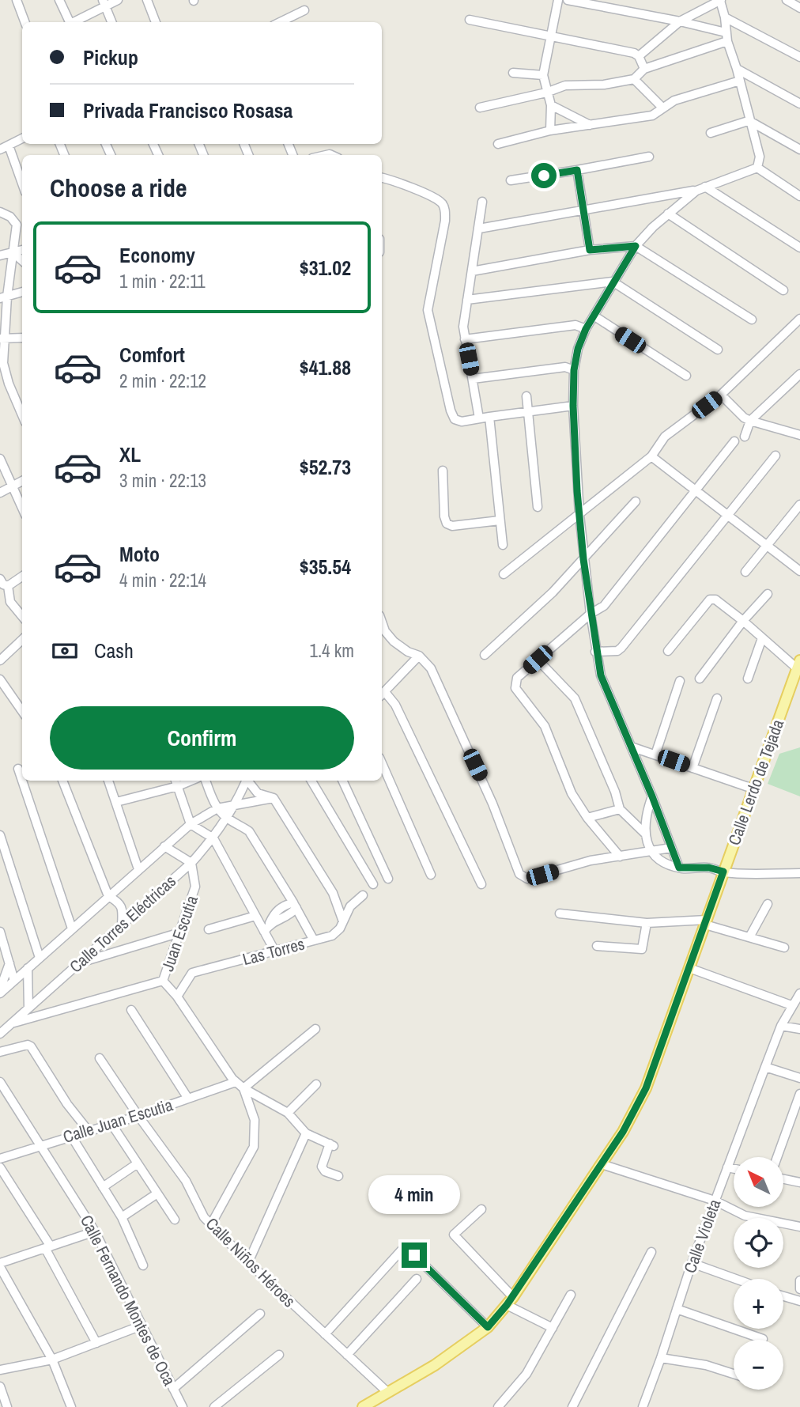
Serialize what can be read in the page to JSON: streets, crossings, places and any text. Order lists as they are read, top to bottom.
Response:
{
  "streets": {
    "main road": ["Calle Lerdo de Tejada"],
    "street": [
      "Calle Torres Eléctricas",
      "Juan Escutia",
      "Las Torres",
      "Calle Juan Escutia",
      "Calle Violeta",
      "Calle Niños Héroes",
      "Calle Fernando Montes de Oca"
    ]
  },
  "crossings": [
    ["Calle Lerdo de Tejada", "Calle Niños Héroes"],
    ["Calle Torres Eléctricas", "Juan Escutia"],
    ["Juan Escutia", "Las Torres"],
    ["Calle Juan Escutia", "Calle Niños Héroes"],
    ["Calle Juan Escutia", "Calle Fernando Montes de Oca"]
  ],
  "north": "top left",
  "page": {
    "banner": ["Pickup", "Privada Francisco Rosasa"],
    "heading": "Choose a ride",
    "list": [
      {
        "name": "Economy",
        "note": "1 min · 22:11",
        "value": "$31.02"
      },
      {
        "name": "Comfort",
        "note": "2 min · 22:12",
        "value": "$41.88"
      },
      {
        "name": "XL",
        "note": "3 min · 22:13",
        "value": "$52.73"
      },
      {
        "name": "Moto",
        "note": "4 min · 22:14",
        "value": "$35.54"
      }
    ],
    "pay": ["Cash", "1.4 km"],
    "buttons": "Confirm",
    "map_buttons": ["+", "−"],
    "bubble": "4 min"
  }
}
